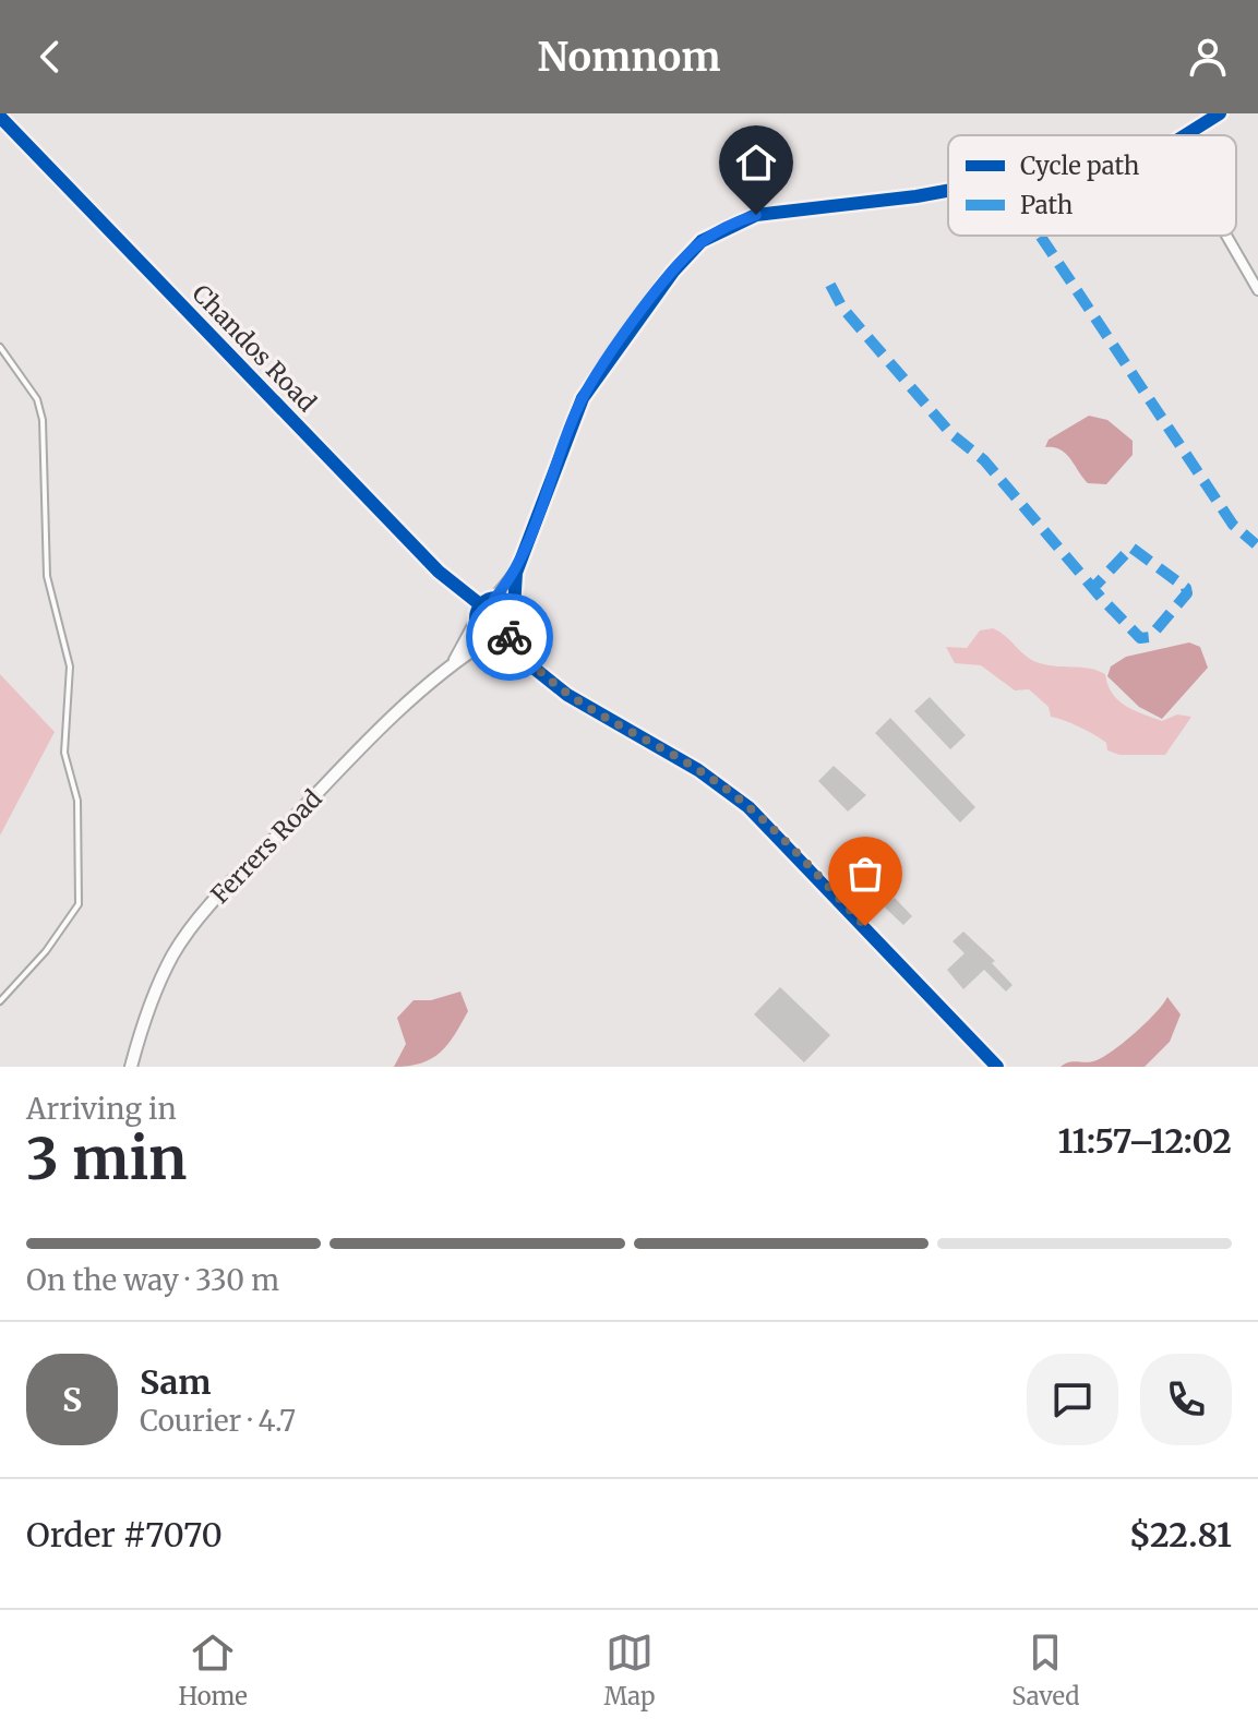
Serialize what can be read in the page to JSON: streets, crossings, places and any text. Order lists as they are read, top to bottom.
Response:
{
  "streets": {
    "street": ["Chandos Road", "Ferrers Road"]
  },
  "crossings": [
    ["Chandos Road", "Ferrers Road"]
  ],
  "legend": ["Cycle path", "Path"],
  "page": {
    "header": "Nomnom",
    "heading": ["3 min", "Arriving in", "11:57–12:02"],
    "panel": [
      "Sam",
      "Courier · 4.7",
      "Order #7070",
      "$22.81"
    ],
    "bar": "On the way · 330 m",
    "round": "S",
    "tabs": ["Home", "Map", "Saved"]
  }
}
